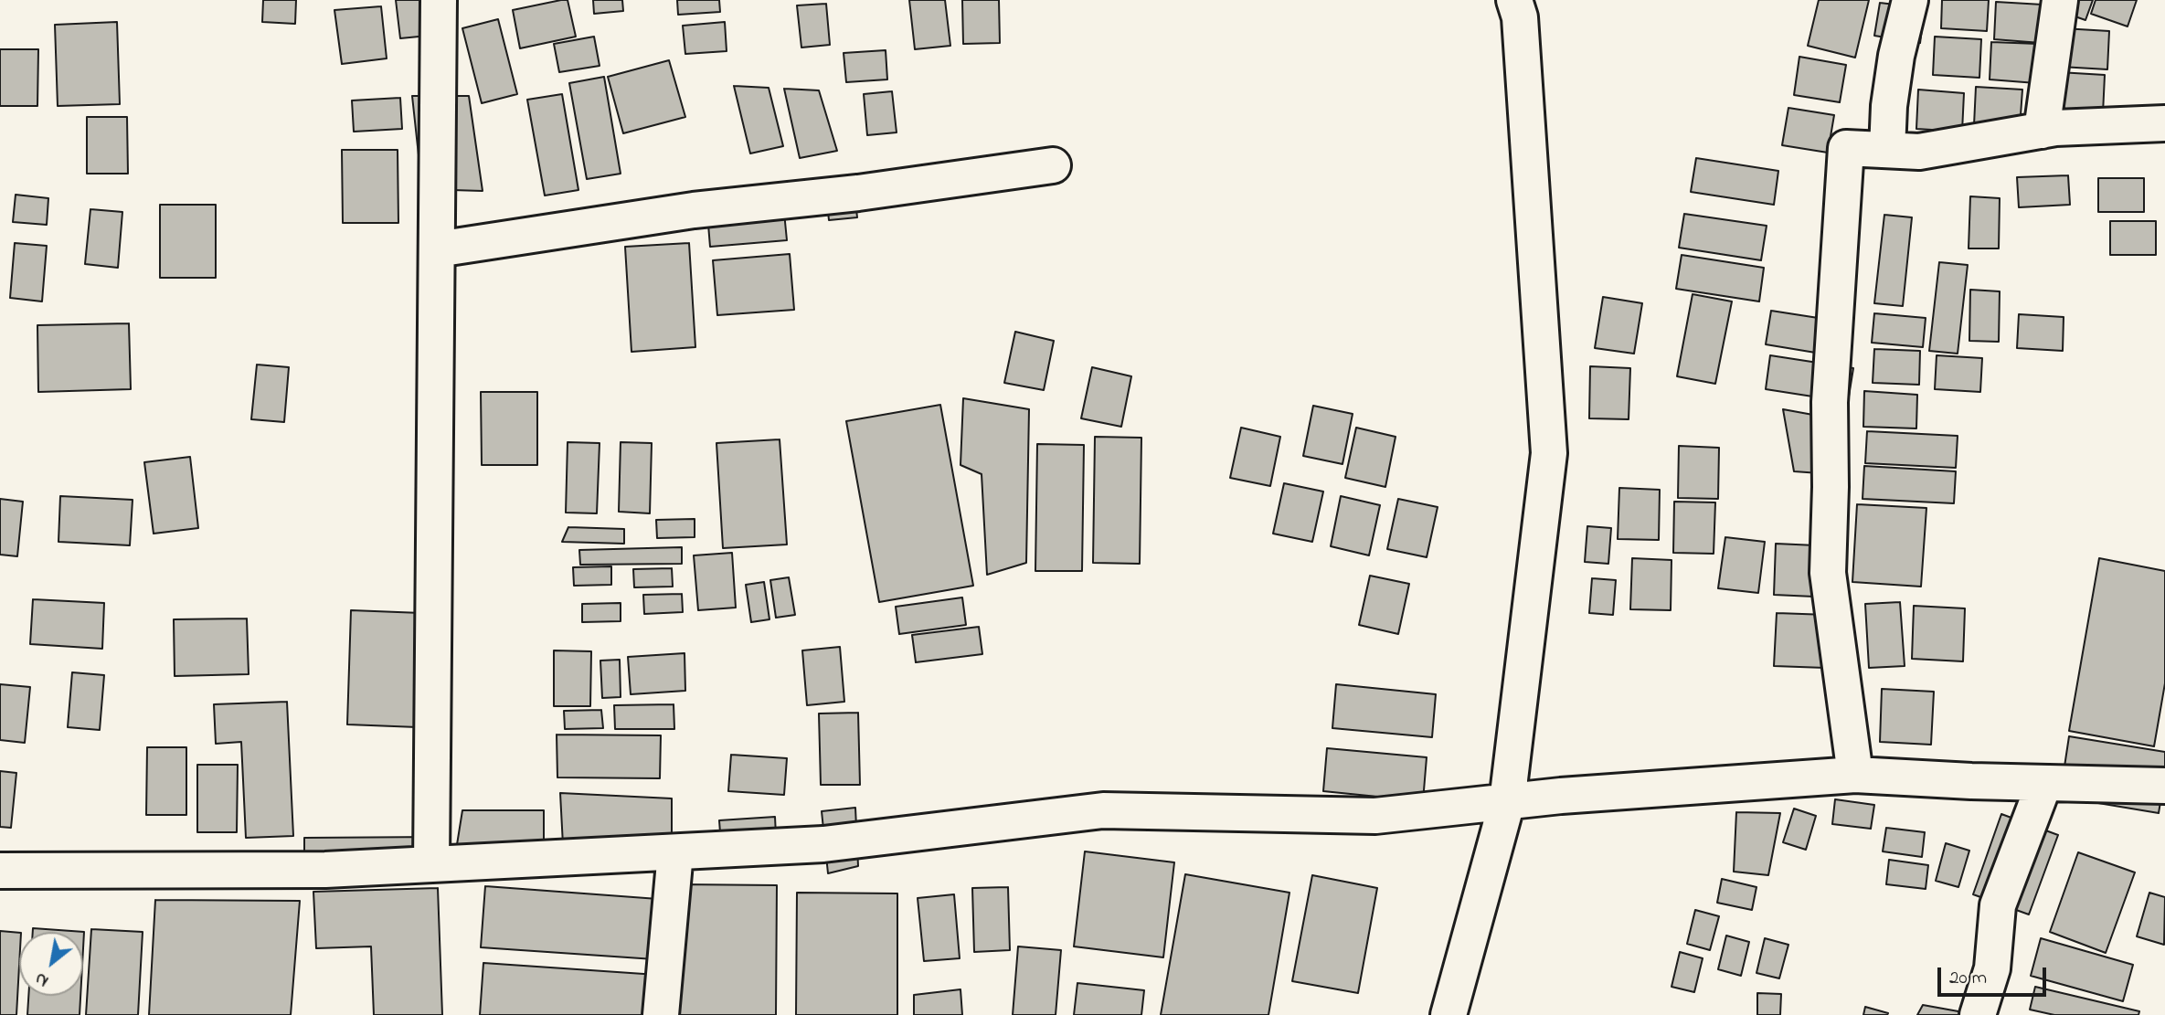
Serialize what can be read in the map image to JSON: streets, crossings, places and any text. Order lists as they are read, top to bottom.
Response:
{
  "scale_bar": "20 m",
  "north": "bottom left"
}
